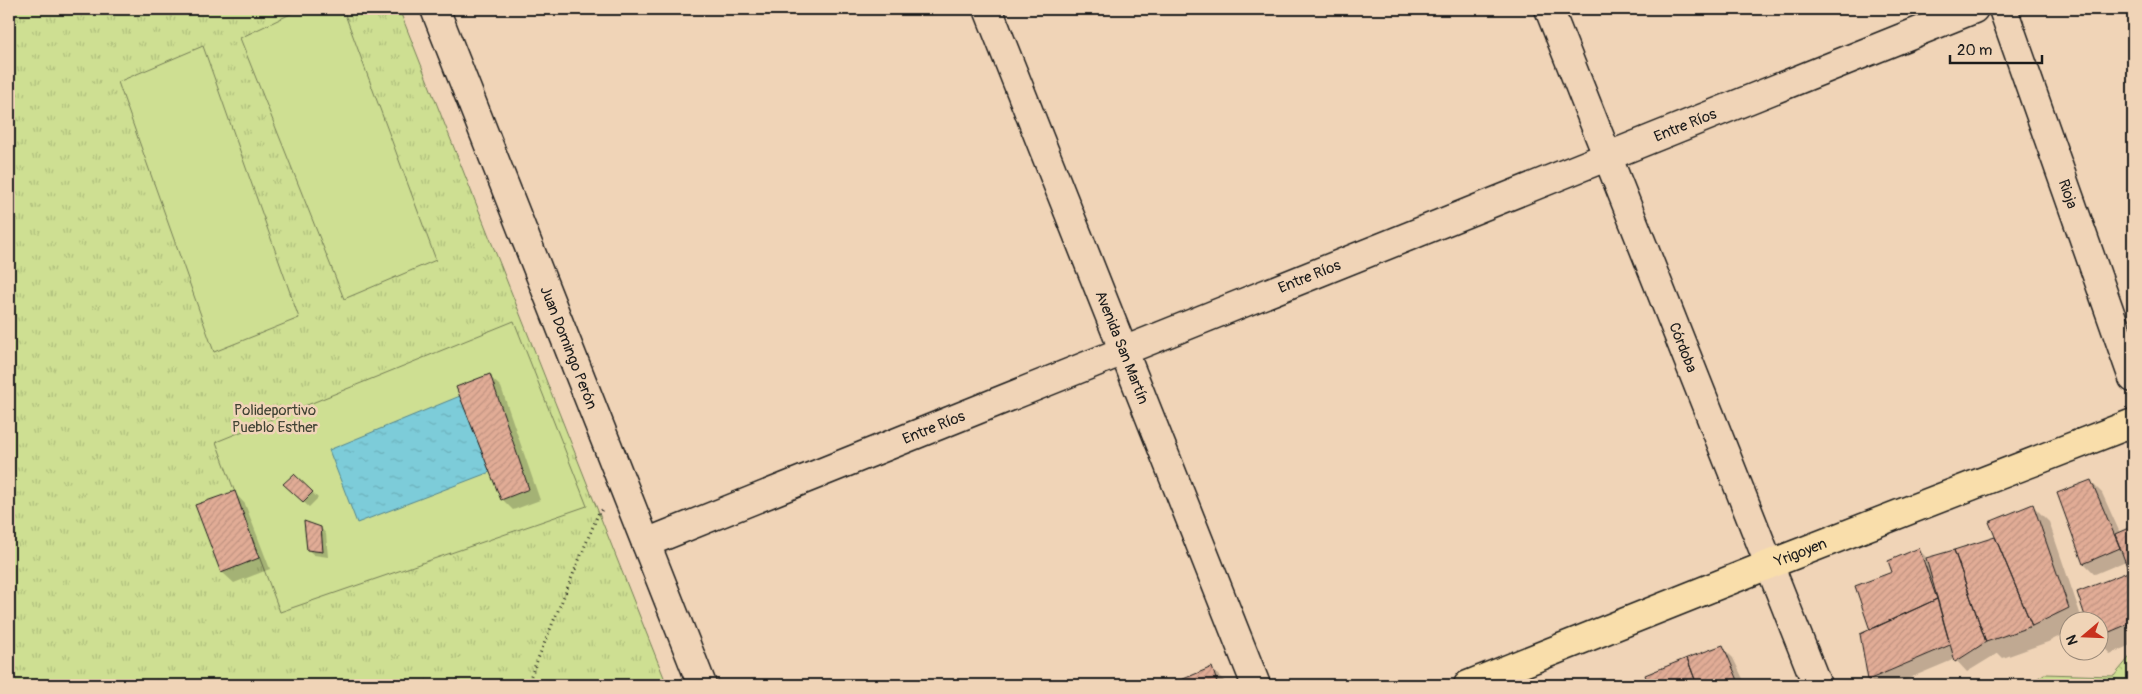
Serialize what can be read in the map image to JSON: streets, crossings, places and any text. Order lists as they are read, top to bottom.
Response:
{
  "streets": {
    "main road": ["Yrigoyen"],
    "street": [
      "Entre Ríos",
      "Rioja",
      "Juan Domingo Perón",
      "Avenida San Martín",
      "Córdoba"
    ]
  },
  "crossings": [
    ["Entre Ríos", "Juan Domingo Perón"],
    ["Entre Ríos", "Avenida San Martín"],
    ["Entre Ríos", "Córdoba"],
    ["Córdoba", "Yrigoyen"]
  ],
  "parks": ["Polideportivo Pueblo Esther"],
  "scale_bar": "20 m",
  "north": "left"
}
